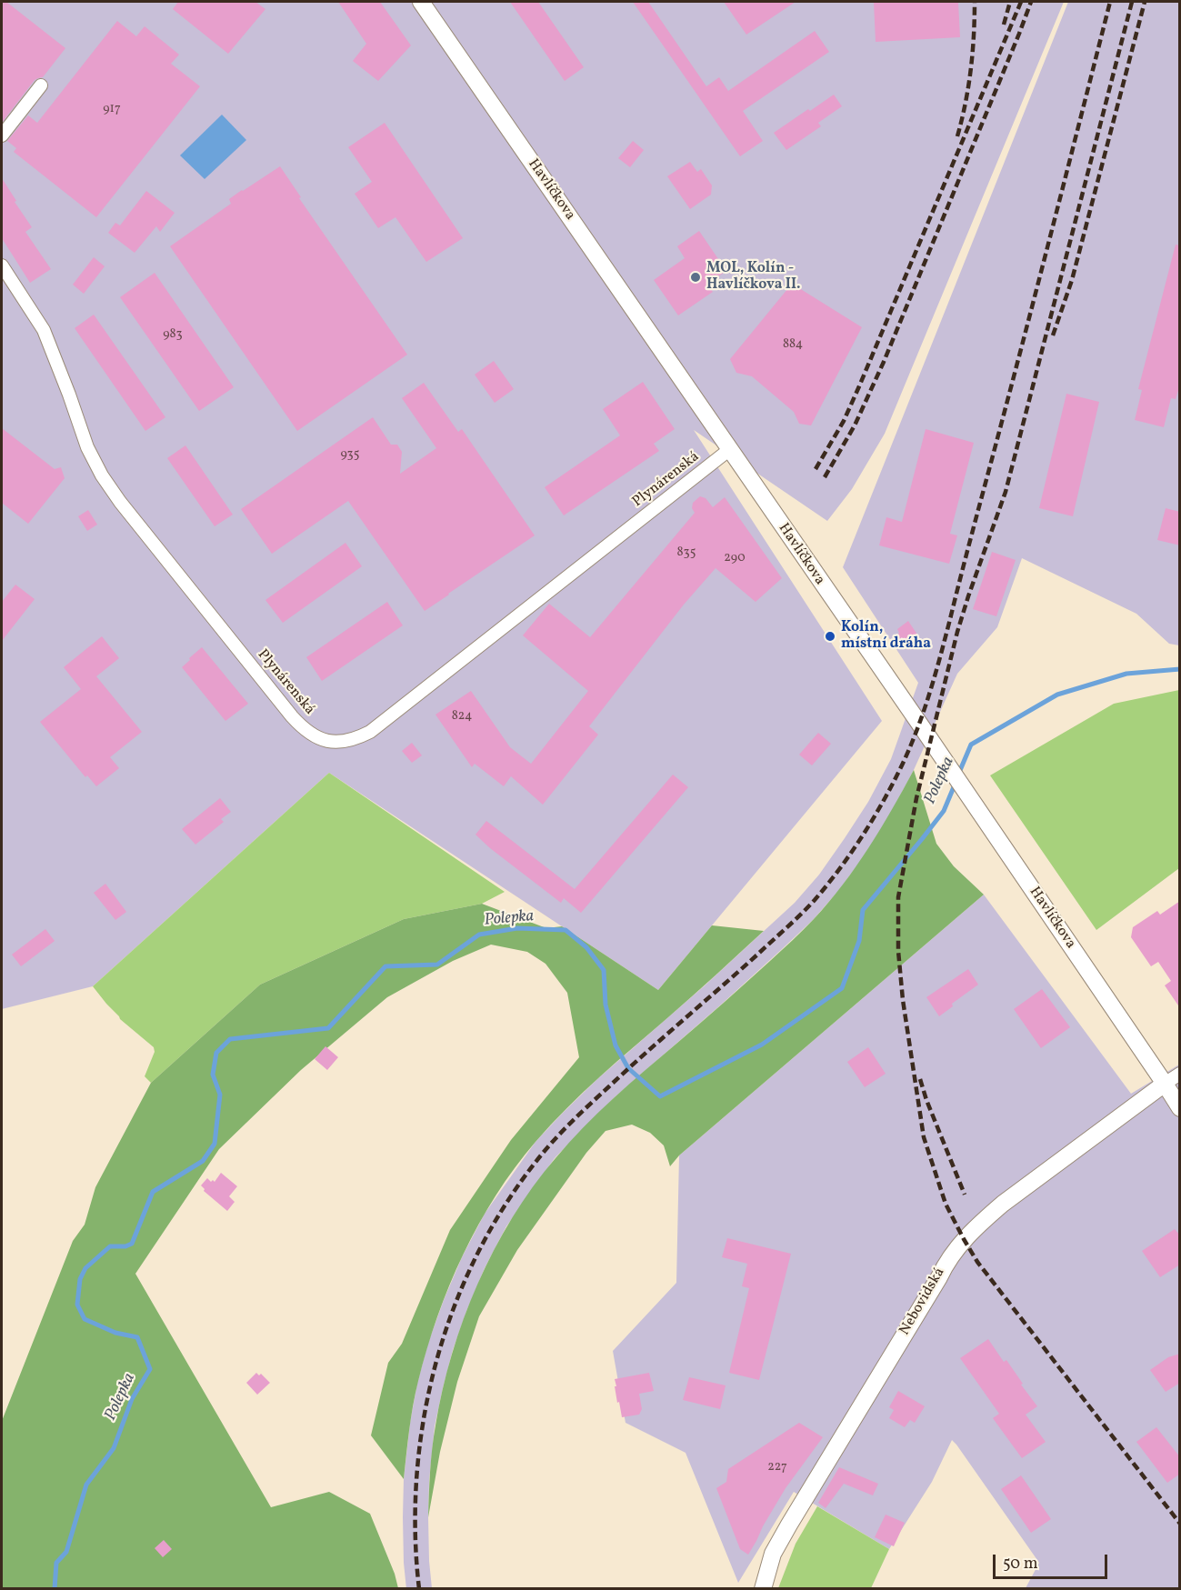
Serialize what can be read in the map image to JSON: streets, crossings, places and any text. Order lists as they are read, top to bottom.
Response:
{
  "streets": {
    "street": ["Havlíčkova", "Plynárenská", "Nebovidská"]
  },
  "crossings": [
    ["Havlíčkova", "Plynárenská"],
    ["Havlíčkova", "Nebovidská"]
  ],
  "water": ["Polepka"],
  "places": ["MOL, Kolín - Havlíčkova II.", "Kolín, místní dráha"],
  "house_numbers": [
    "917",
    "983",
    "884",
    "935",
    "835",
    "290",
    "824",
    "227"
  ],
  "scale_bar": "50 m"
}
